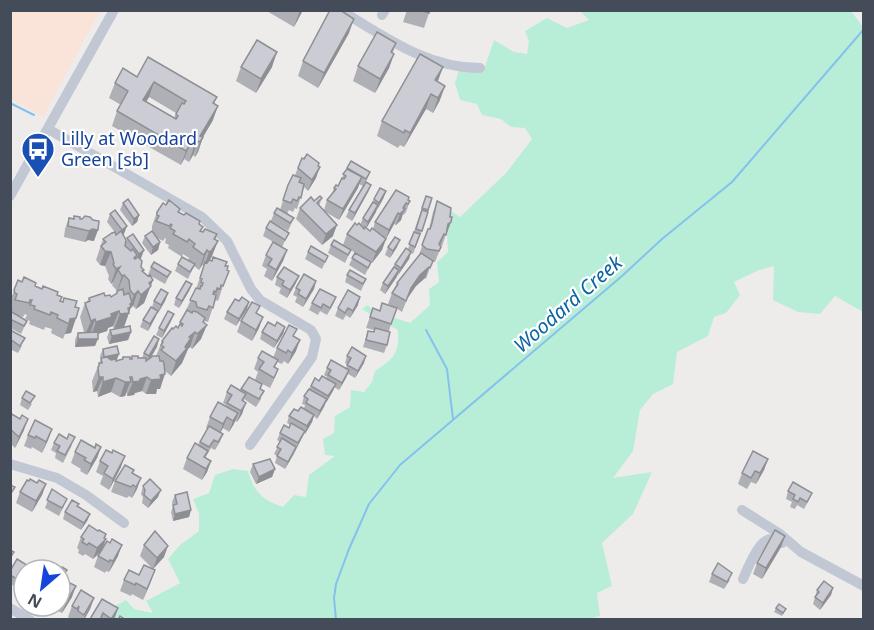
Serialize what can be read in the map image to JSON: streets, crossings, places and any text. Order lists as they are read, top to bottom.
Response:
{
  "water": ["Woodard Creek"],
  "places": {
    "bus stop": ["Lilly at Woodard Green [sb]"]
  },
  "north": "bottom left"
}
